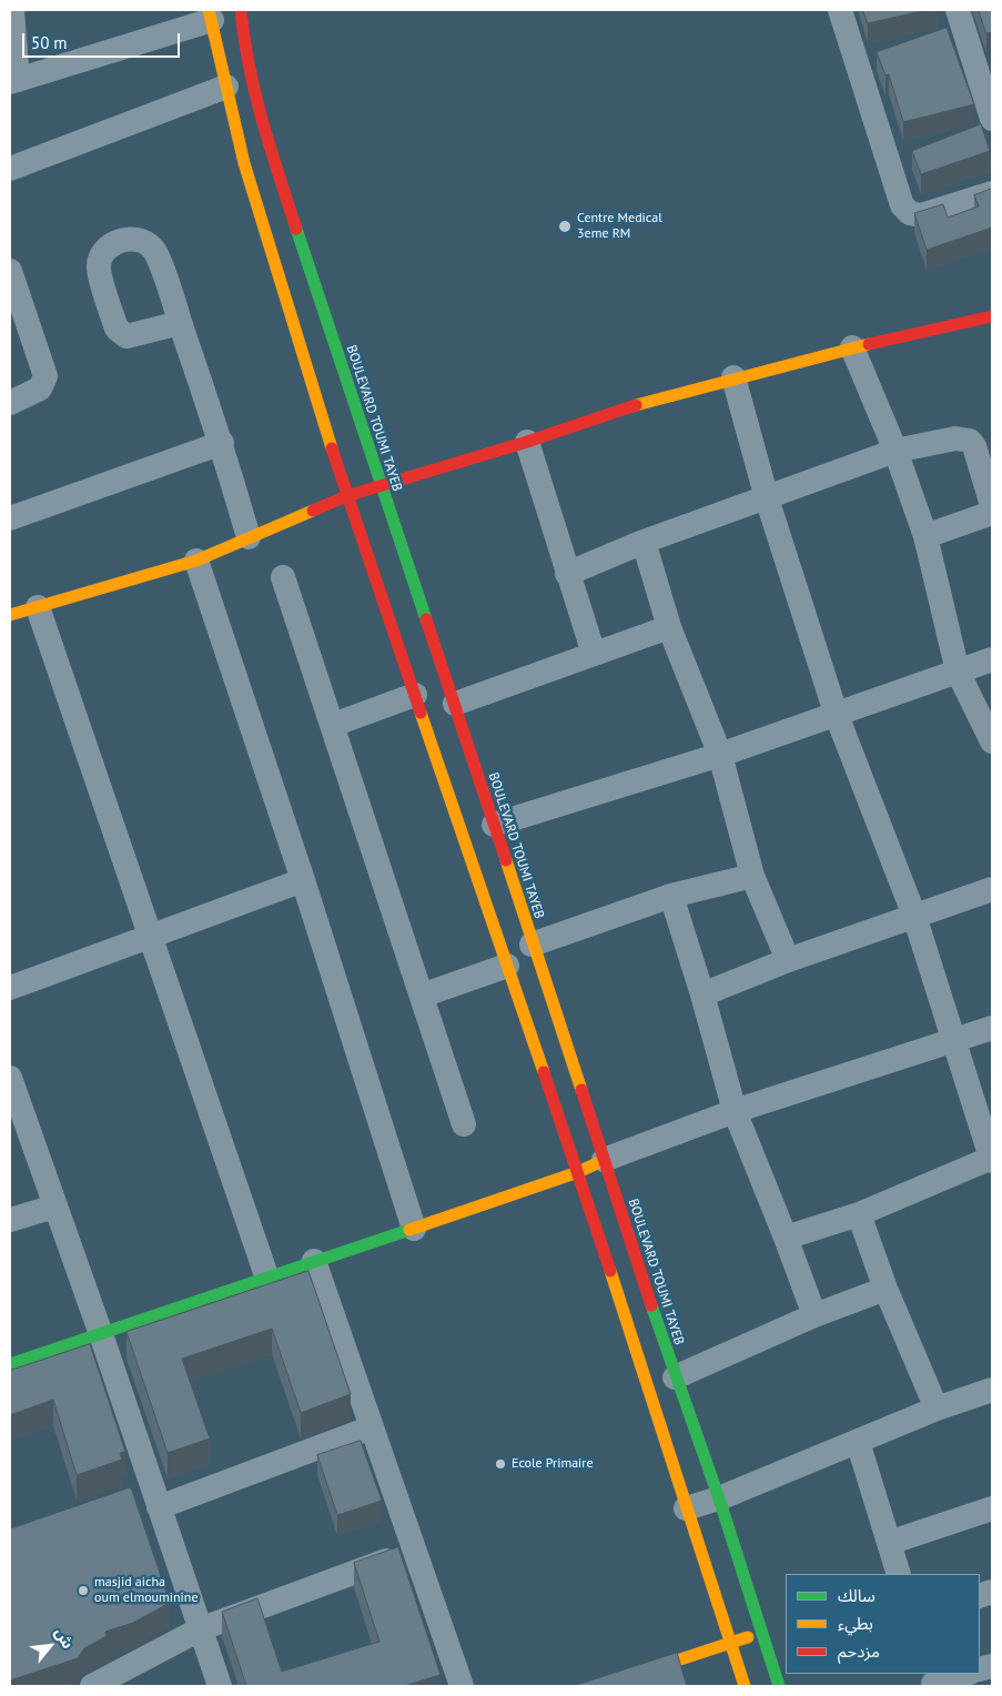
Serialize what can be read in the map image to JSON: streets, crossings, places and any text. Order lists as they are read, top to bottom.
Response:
{
  "streets": {
    "main road": ["BOULEVARD TOUMI TAYEB"]
  },
  "places": ["Centre Medical 3eme RM", "Ecole Primaire", "masjid aicha oum elmouminine"],
  "legend": ["سالك", "بطيء", "مزدحم"],
  "scale_bar": "50 m",
  "north": "top right"
}
